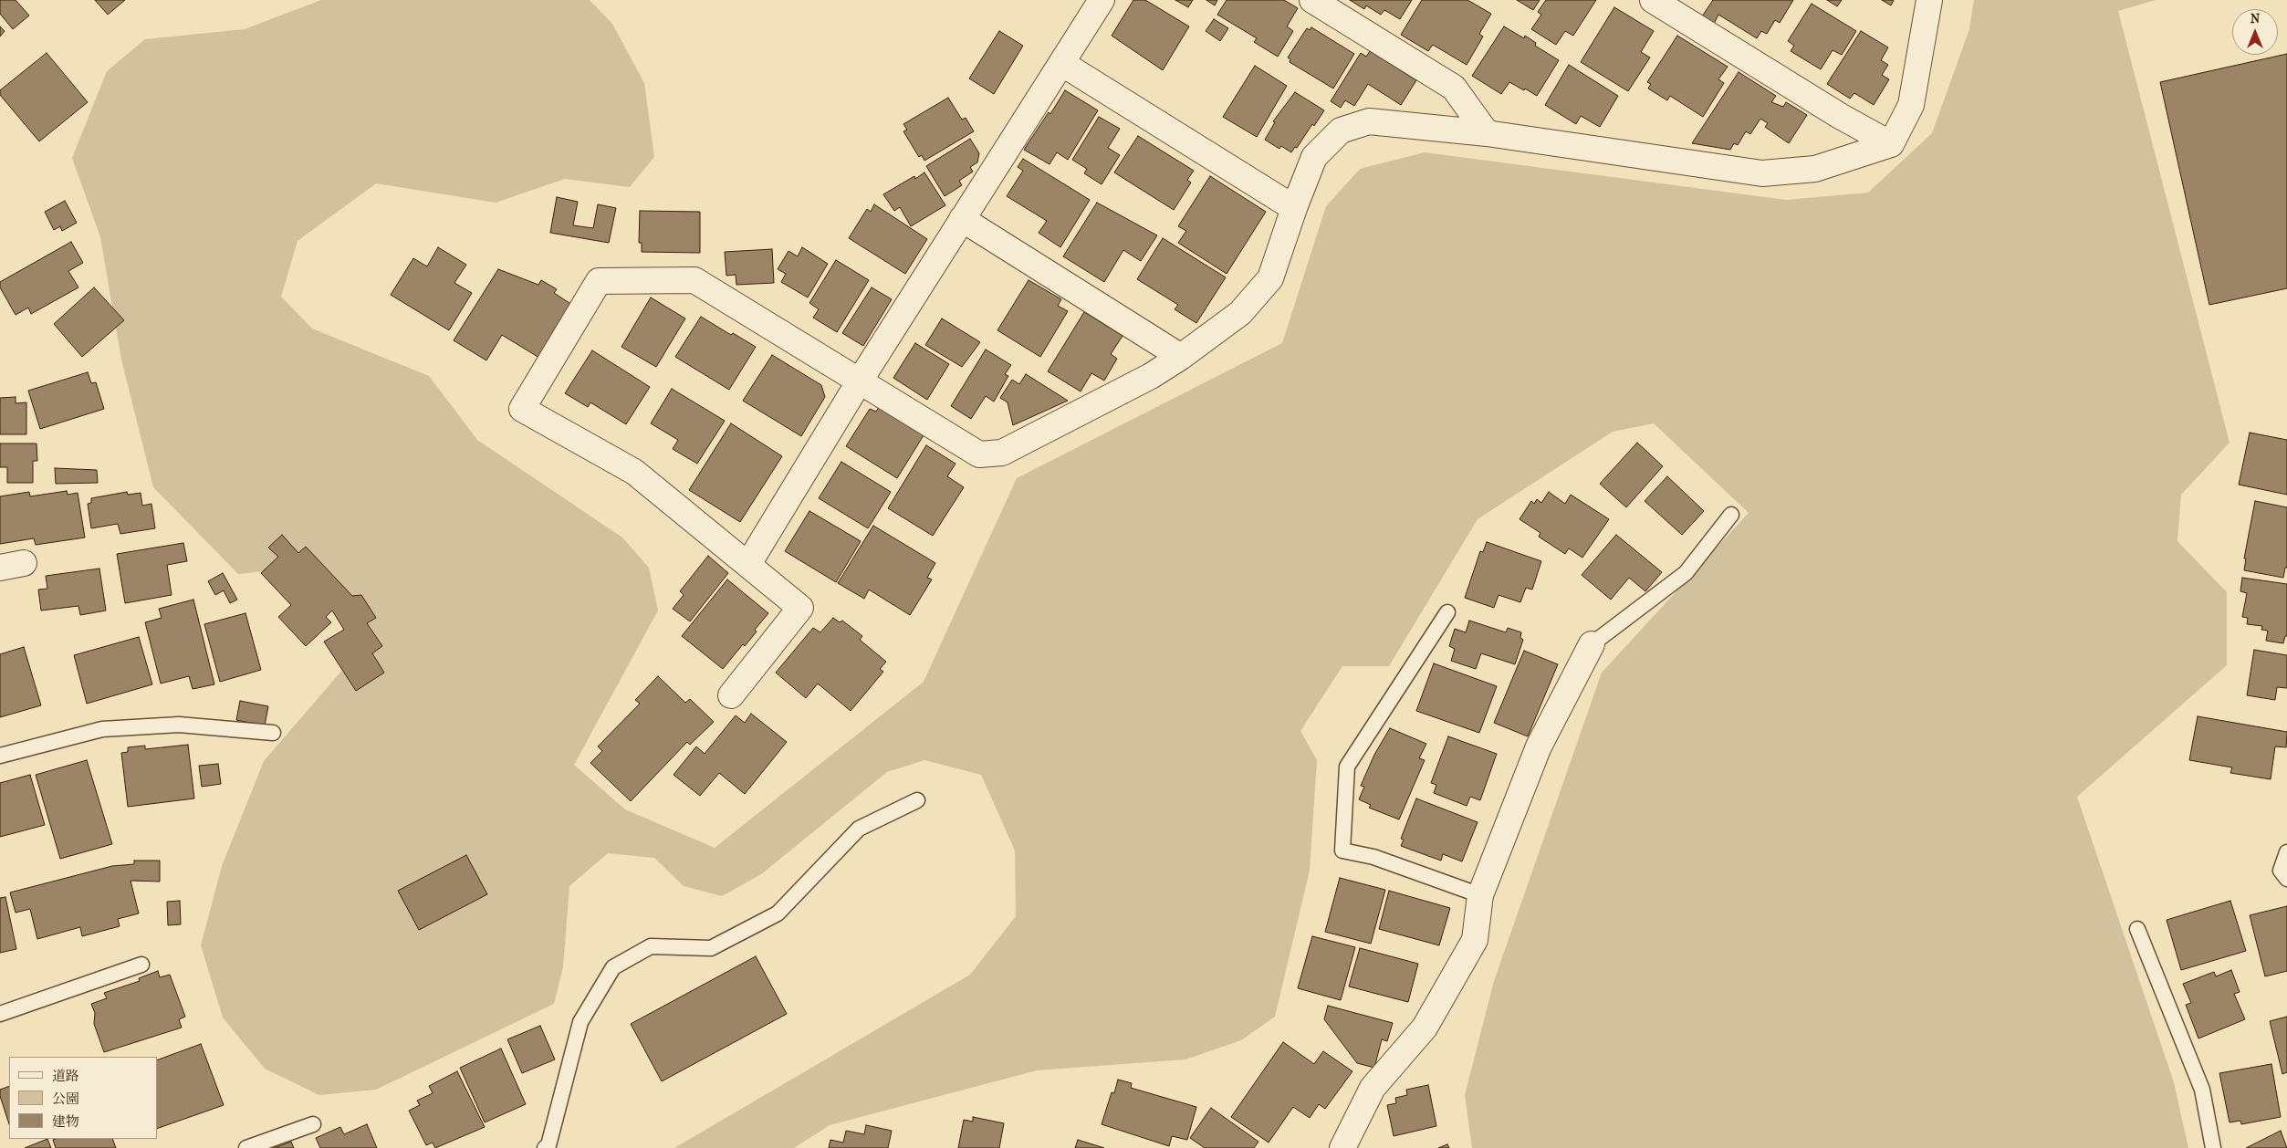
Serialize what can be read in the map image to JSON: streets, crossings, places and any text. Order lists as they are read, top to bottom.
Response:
{
  "legend": ["道路", "公園", "建物"],
  "north": "top"
}
